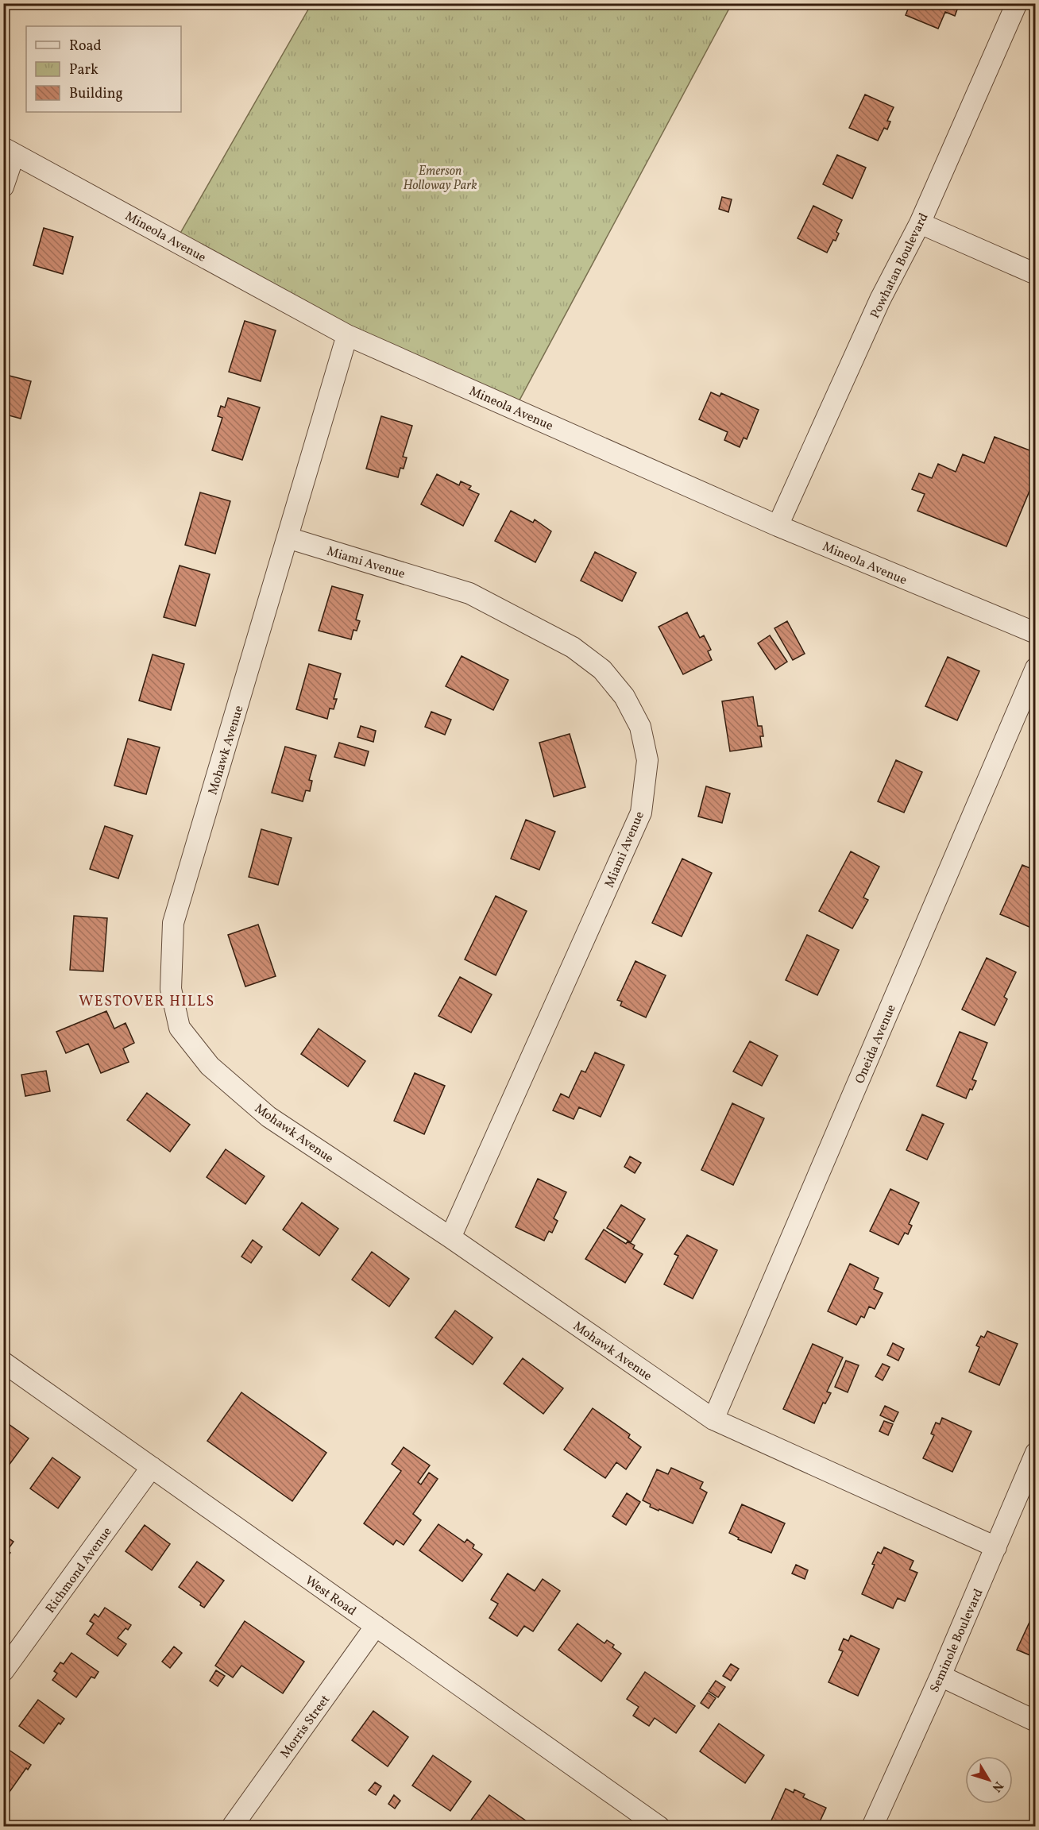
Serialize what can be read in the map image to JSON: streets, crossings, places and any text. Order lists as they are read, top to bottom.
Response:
{
  "streets": {
    "street": [
      "Mineola Avenue",
      "Powhatan Boulevard",
      "Miami Avenue",
      "Mohawk Avenue",
      "Oneida Avenue",
      "Richmond Avenue",
      "West Road",
      "Seminole Boulevard",
      "Morris Street"
    ]
  },
  "crossings": [
    ["Mineola Avenue", "Powhatan Boulevard"],
    ["Mineola Avenue", "Mohawk Avenue"],
    ["Miami Avenue", "Mohawk Avenue"],
    ["Mohawk Avenue", "Oneida Avenue"],
    ["Mohawk Avenue", "Seminole Boulevard"],
    ["Richmond Avenue", "West Road"],
    ["West Road", "Morris Street"]
  ],
  "districts": ["WESTOVER HILLS"],
  "parks": ["Emerson Holloway Park"],
  "legend": ["Road", "Park", "Building"],
  "north": "bottom right"
}
